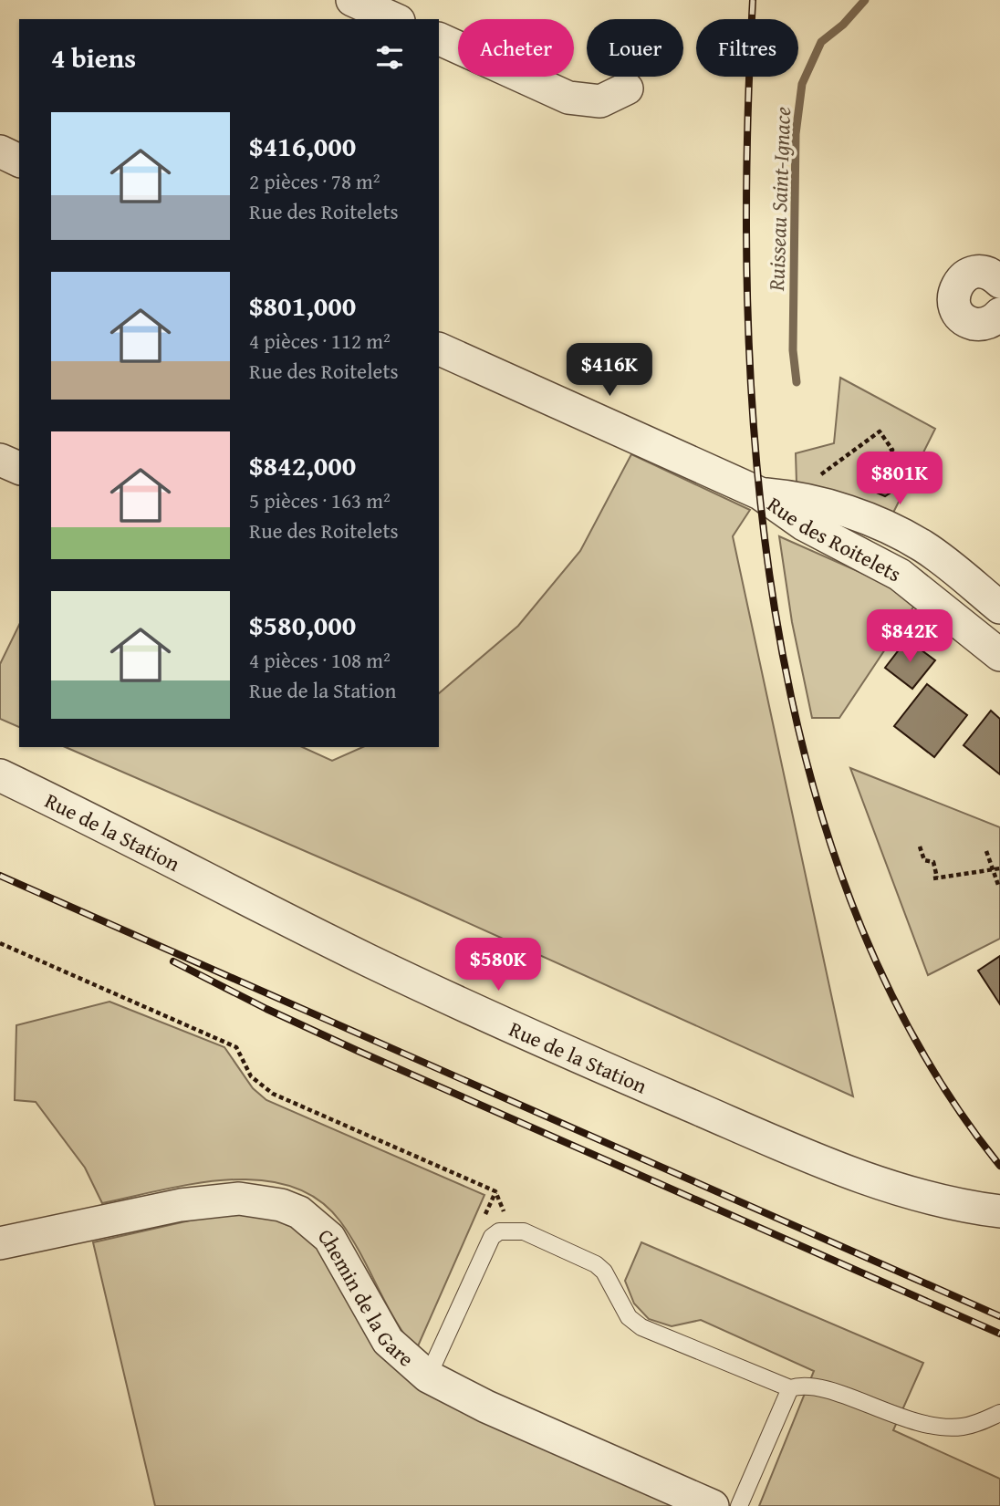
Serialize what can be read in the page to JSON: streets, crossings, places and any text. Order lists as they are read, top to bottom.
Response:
{
  "streets": {
    "street": ["Rue des Roitelets", "Rue de la Station", "Chemin de la Gare"]
  },
  "water": ["Ruisseau Saint-Ignace"],
  "page": {
    "chip": ["Acheter", "Louer", "Filtres"],
    "heading": "4 biens",
    "list": [
      {
        "name": "$416,000",
        "note": "2 pièces · 78 m² · Rue des Roitelets"
      },
      {
        "name": "$801,000",
        "note": "4 pièces · 112 m² · Rue des Roitelets"
      },
      {
        "name": "$842,000",
        "note": "5 pièces · 163 m² · Rue des Roitelets"
      },
      {
        "name": "$580,000",
        "note": "4 pièces · 108 m² · Rue de la Station"
      }
    ],
    "price": [
      "$416K",
      "$801K",
      "$842K",
      "$580K"
    ]
  }
}
